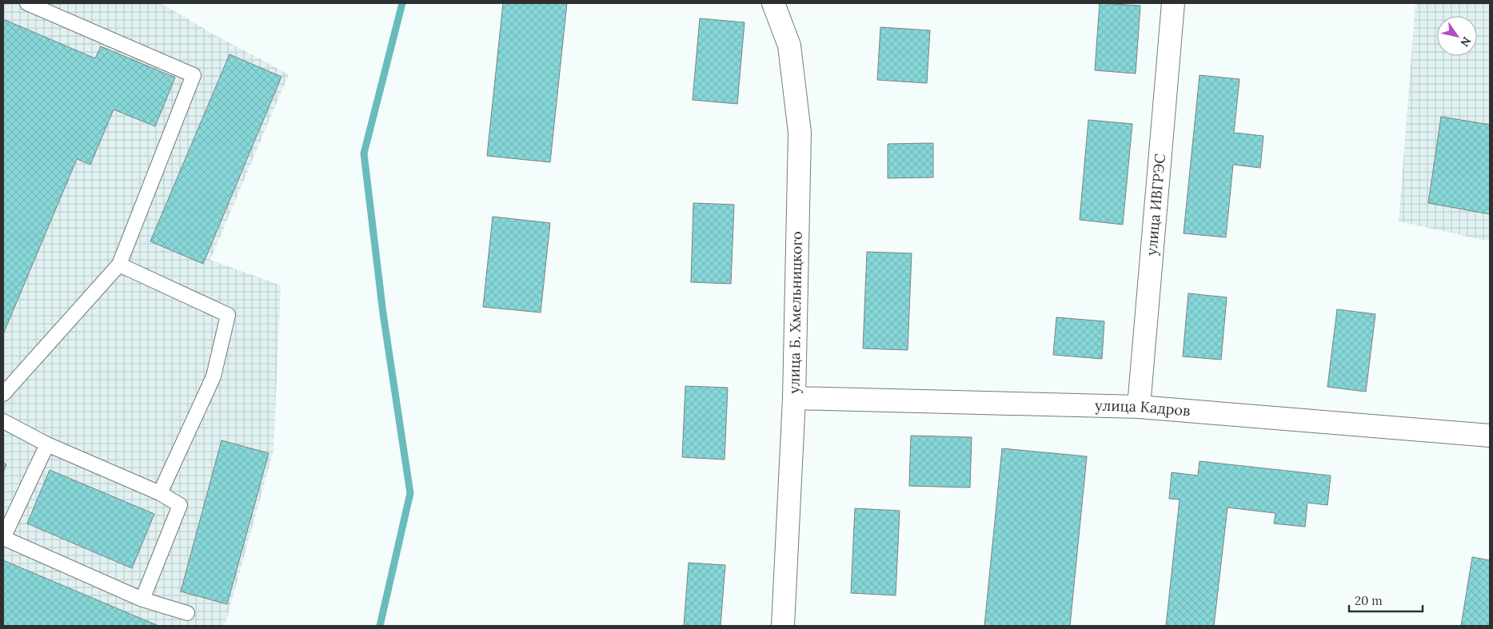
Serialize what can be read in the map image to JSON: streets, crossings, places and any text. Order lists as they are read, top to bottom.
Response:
{
  "streets": {
    "street": ["улица ИВГРЭС", "улица Б. Хмельницкого", "улица Кадров"]
  },
  "crossings": [
    ["улица ИВГРЭС", "улица Кадров"],
    ["улица Б. Хмельницкого", "улица Кадров"]
  ],
  "scale_bar": "20 m",
  "north": "bottom right"
}
